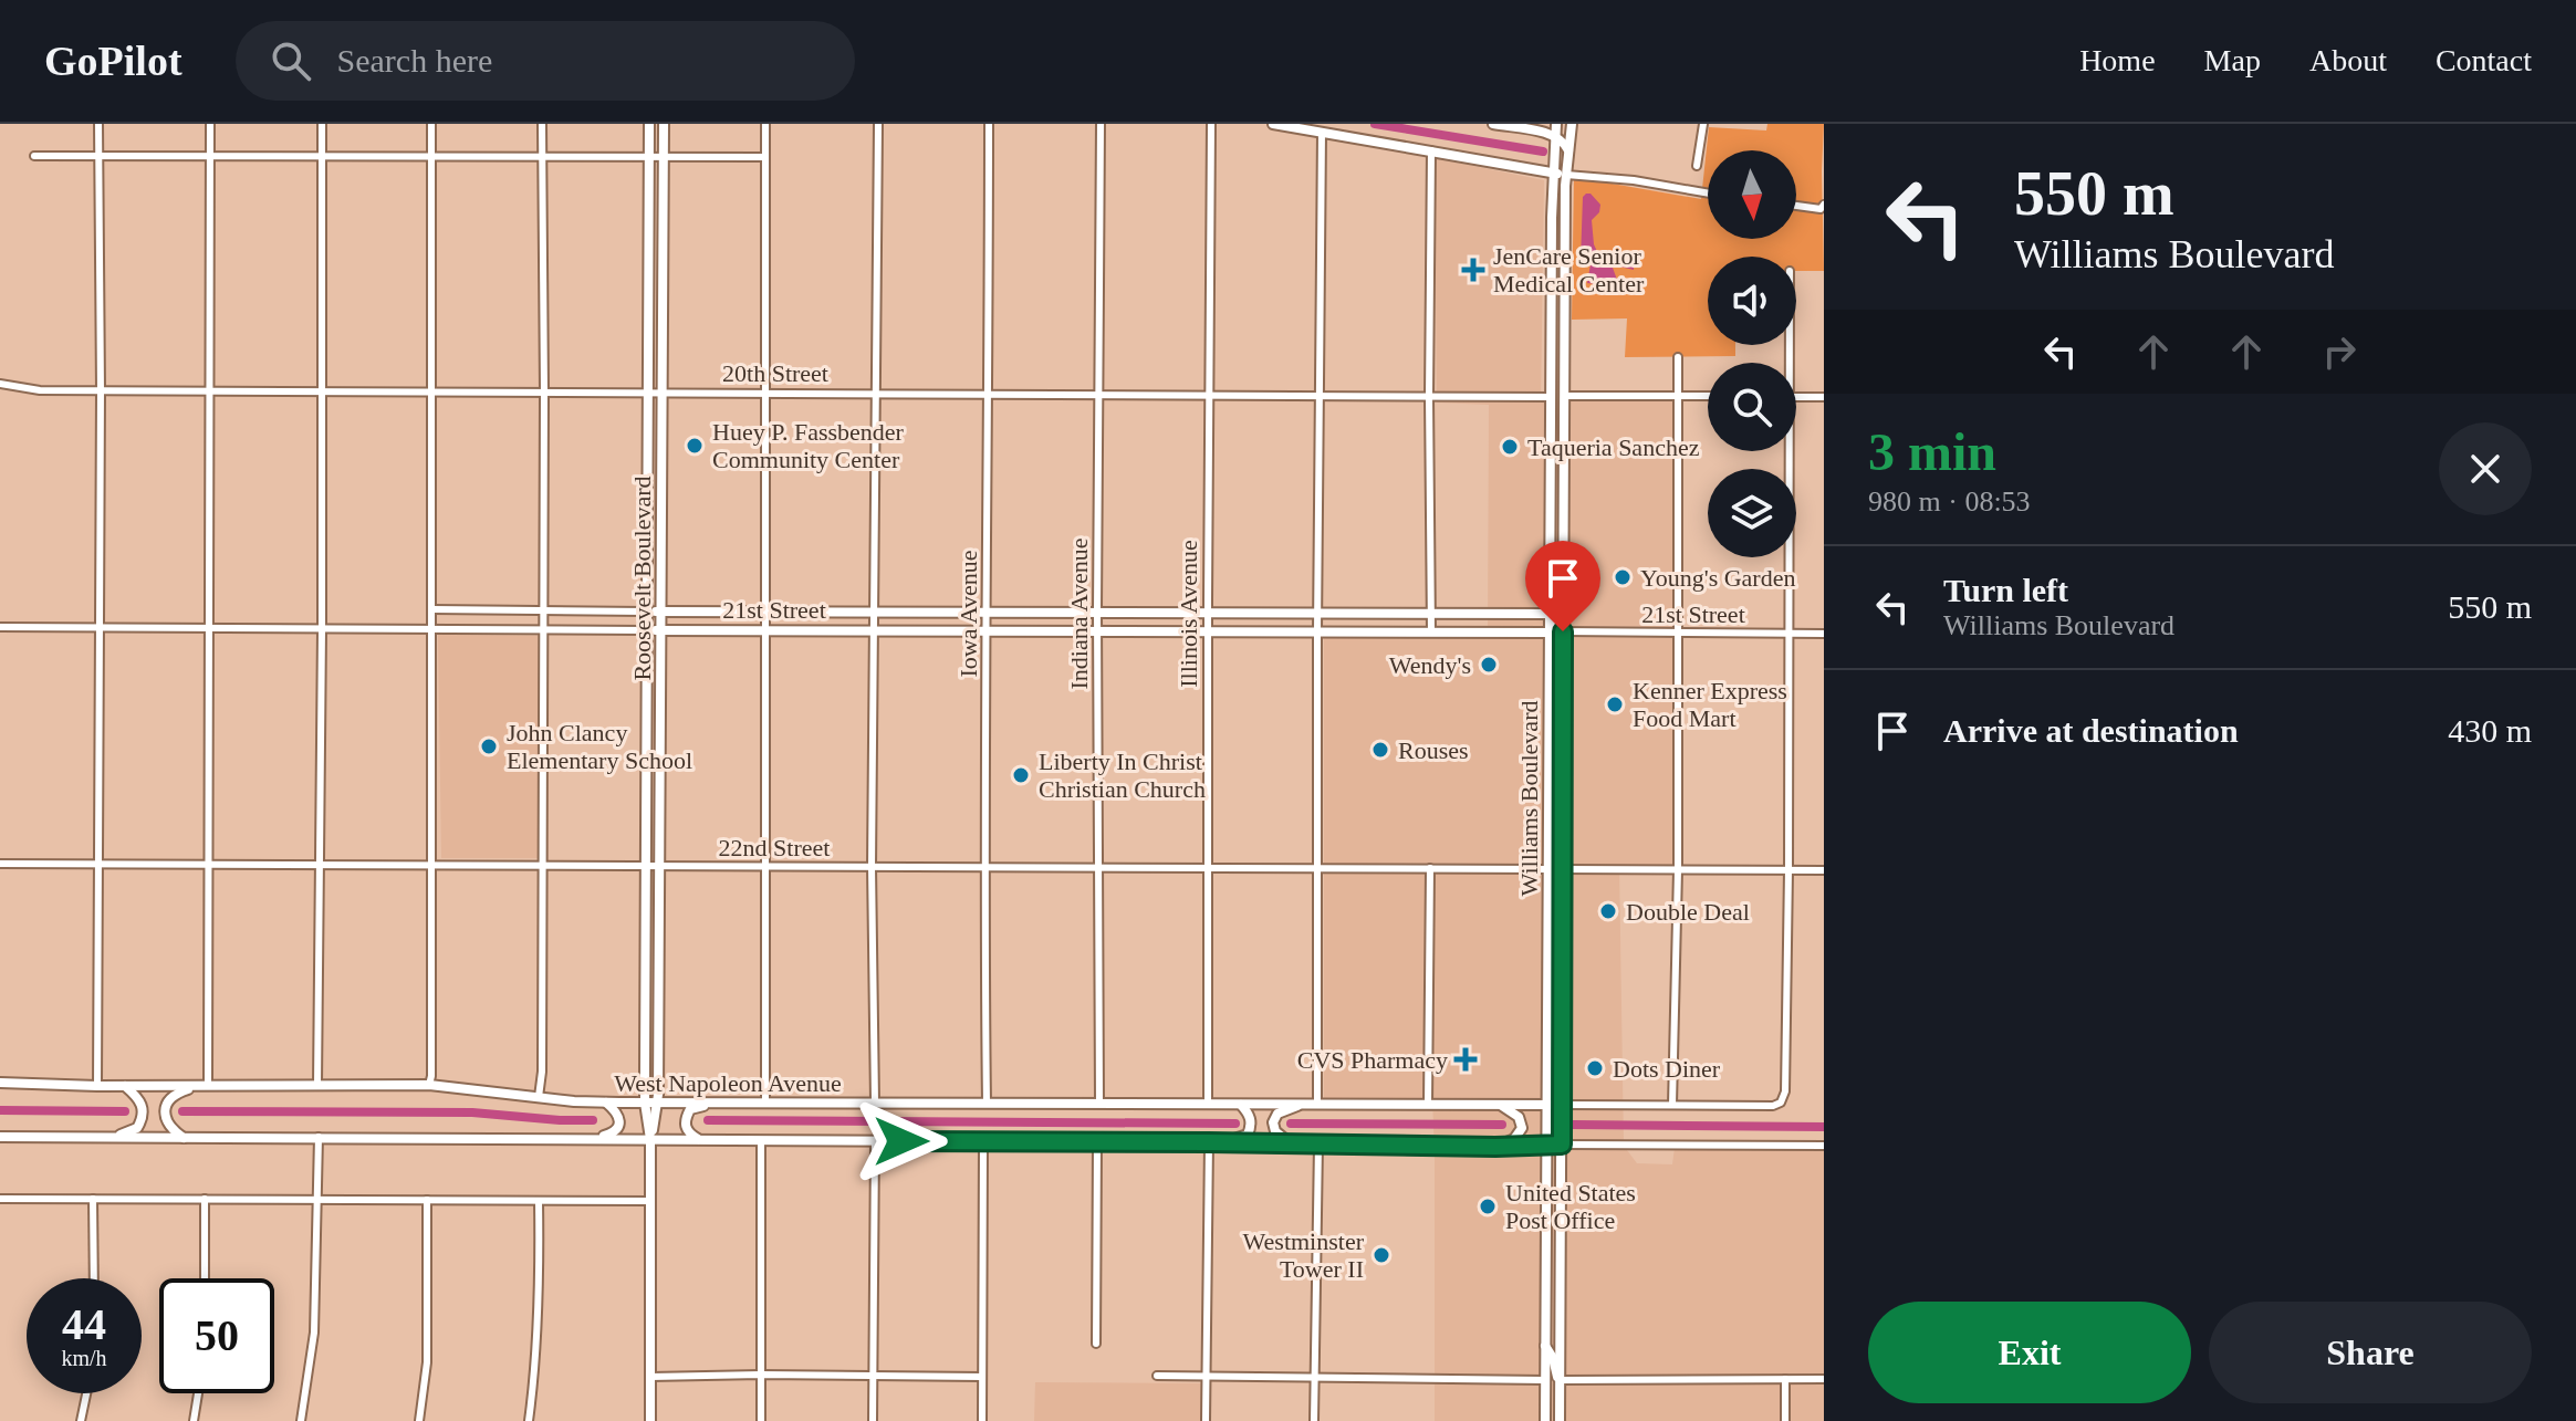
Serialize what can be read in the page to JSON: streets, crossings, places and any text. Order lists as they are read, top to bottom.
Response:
{
  "streets": {
    "main road": [
      "Roosevelt Boulevard",
      "21st Street",
      "Williams Boulevard",
      "West Napoleon Avenue"
    ],
    "street": [
      "20th Street",
      "Iowa Avenue",
      "Indiana Avenue",
      "Illinois Avenue",
      "22nd Street"
    ]
  },
  "crossings": [
    ["20th Street", "Roosevelt Boulevard"],
    ["20th Street", "Iowa Avenue"],
    ["20th Street", "Indiana Avenue"],
    ["20th Street", "Illinois Avenue"],
    ["20th Street", "Williams Boulevard"],
    ["Roosevelt Boulevard", "21st Street"],
    ["Roosevelt Boulevard", "22nd Street"],
    ["Roosevelt Boulevard", "West Napoleon Avenue"],
    ["21st Street", "Iowa Avenue"],
    ["21st Street", "Indiana Avenue"],
    ["21st Street", "Illinois Avenue"],
    ["21st Street", "Williams Boulevard"],
    ["Iowa Avenue", "22nd Street"],
    ["Iowa Avenue", "West Napoleon Avenue"],
    ["Indiana Avenue", "22nd Street"],
    ["Indiana Avenue", "West Napoleon Avenue"],
    ["Illinois Avenue", "22nd Street"],
    ["Illinois Avenue", "West Napoleon Avenue"],
    ["Williams Boulevard", "22nd Street"],
    ["Williams Boulevard", "West Napoleon Avenue"]
  ],
  "places": {
    "health": ["JenCare Senior Medical Center", "CVS Pharmacy"],
    "other": [
      "Huey P. Fassbender Community Center",
      "Taqueria Sanchez",
      "Young's Garden",
      "Wendy's",
      "Kenner Express Food Mart",
      "John Clancy Elementary School",
      "Rouses",
      "Liberty In Christ Christian Church",
      "Double Deal",
      "Dots Diner",
      "United States Post Office",
      "Westminster Tower II"
    ]
  },
  "north": "bottom",
  "page": {
    "header": "GoPilot",
    "search": "Search here",
    "nav": [
      "Home",
      "Map",
      "About",
      "Contact"
    ],
    "turn": ["550 m", "Williams Boulevard"],
    "heading": ["3 min", "980 m · 08:53"],
    "list": [
      {
        "name": "Turn left",
        "note": "Williams Boulevard",
        "value": "550 m"
      },
      {
        "name": "Arrive at destination",
        "value": "430 m"
      }
    ],
    "speed": "44 km/h",
    "limit": "50",
    "buttons": ["Exit", "Share"]
  }
}
